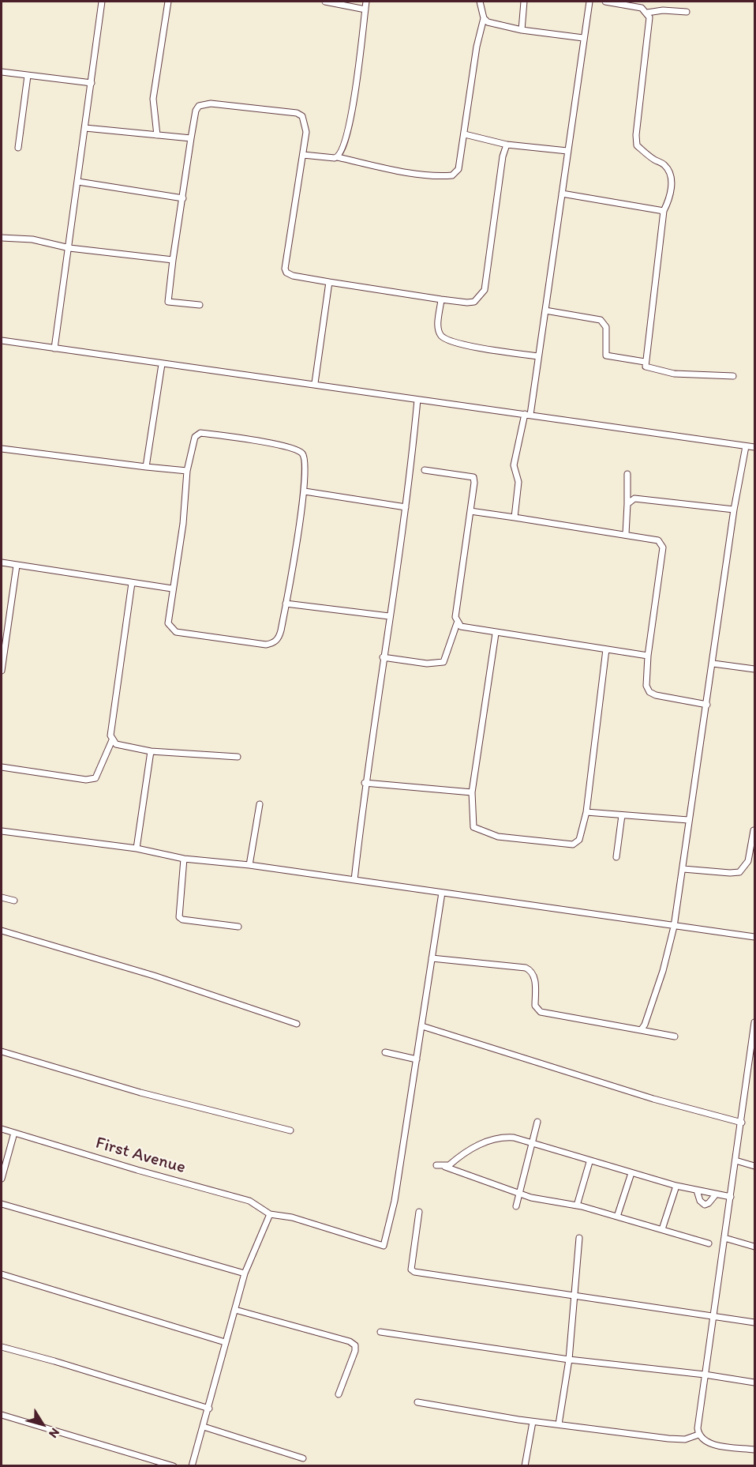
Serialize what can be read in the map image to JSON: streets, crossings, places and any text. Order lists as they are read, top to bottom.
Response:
{
  "streets": {
    "street": ["First Avenue"]
  },
  "north": "bottom right"
}
